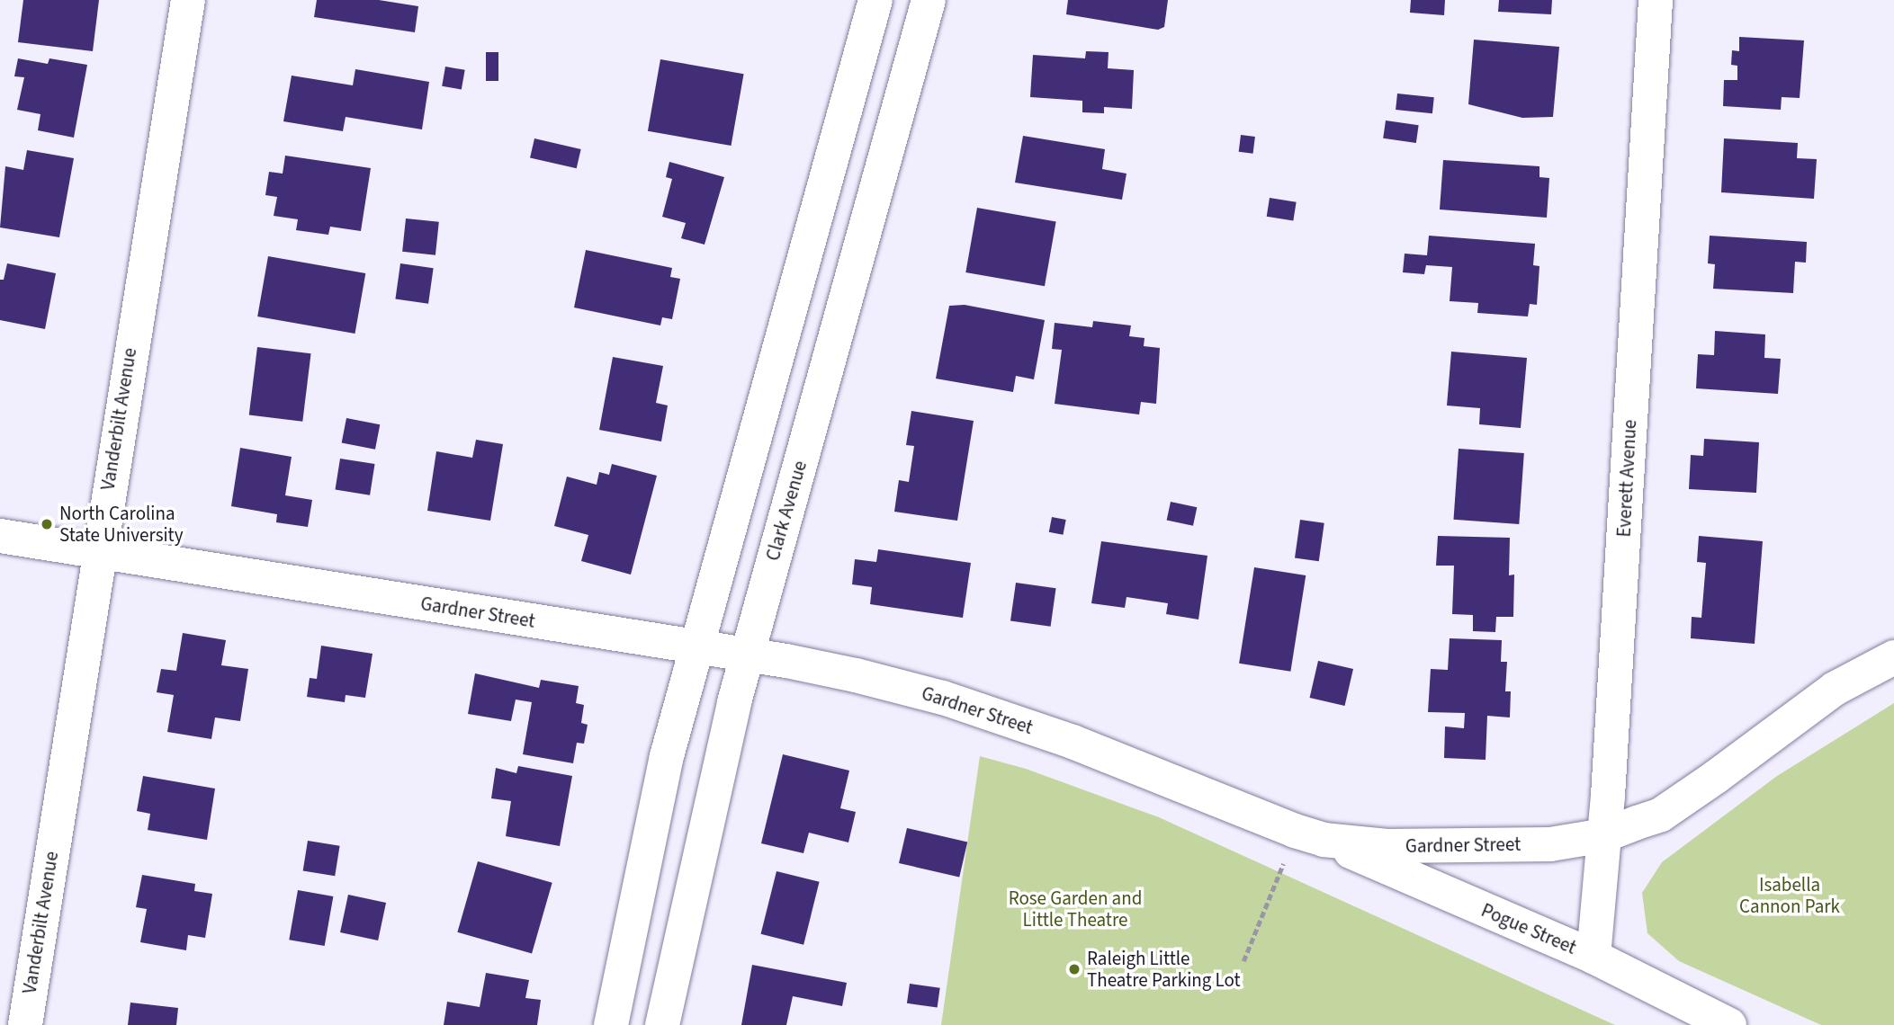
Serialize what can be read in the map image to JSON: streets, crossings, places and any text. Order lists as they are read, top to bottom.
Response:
{
  "streets": {
    "street": [
      "Vanderbilt Avenue",
      "Everett Avenue",
      "Clark Avenue",
      "Gardner Street",
      "Pogue Street"
    ]
  },
  "crossings": [
    ["Vanderbilt Avenue", "Gardner Street"],
    ["Everett Avenue", "Gardner Street"],
    ["Everett Avenue", "Pogue Street"],
    ["Clark Avenue", "Gardner Street"],
    ["Gardner Street", "Pogue Street"]
  ],
  "parks": ["Isabella Cannon Park", "Rose Garden and Little Theatre"],
  "places": ["North Carolina State University", "Raleigh Little Theatre Parking Lot"]
}
